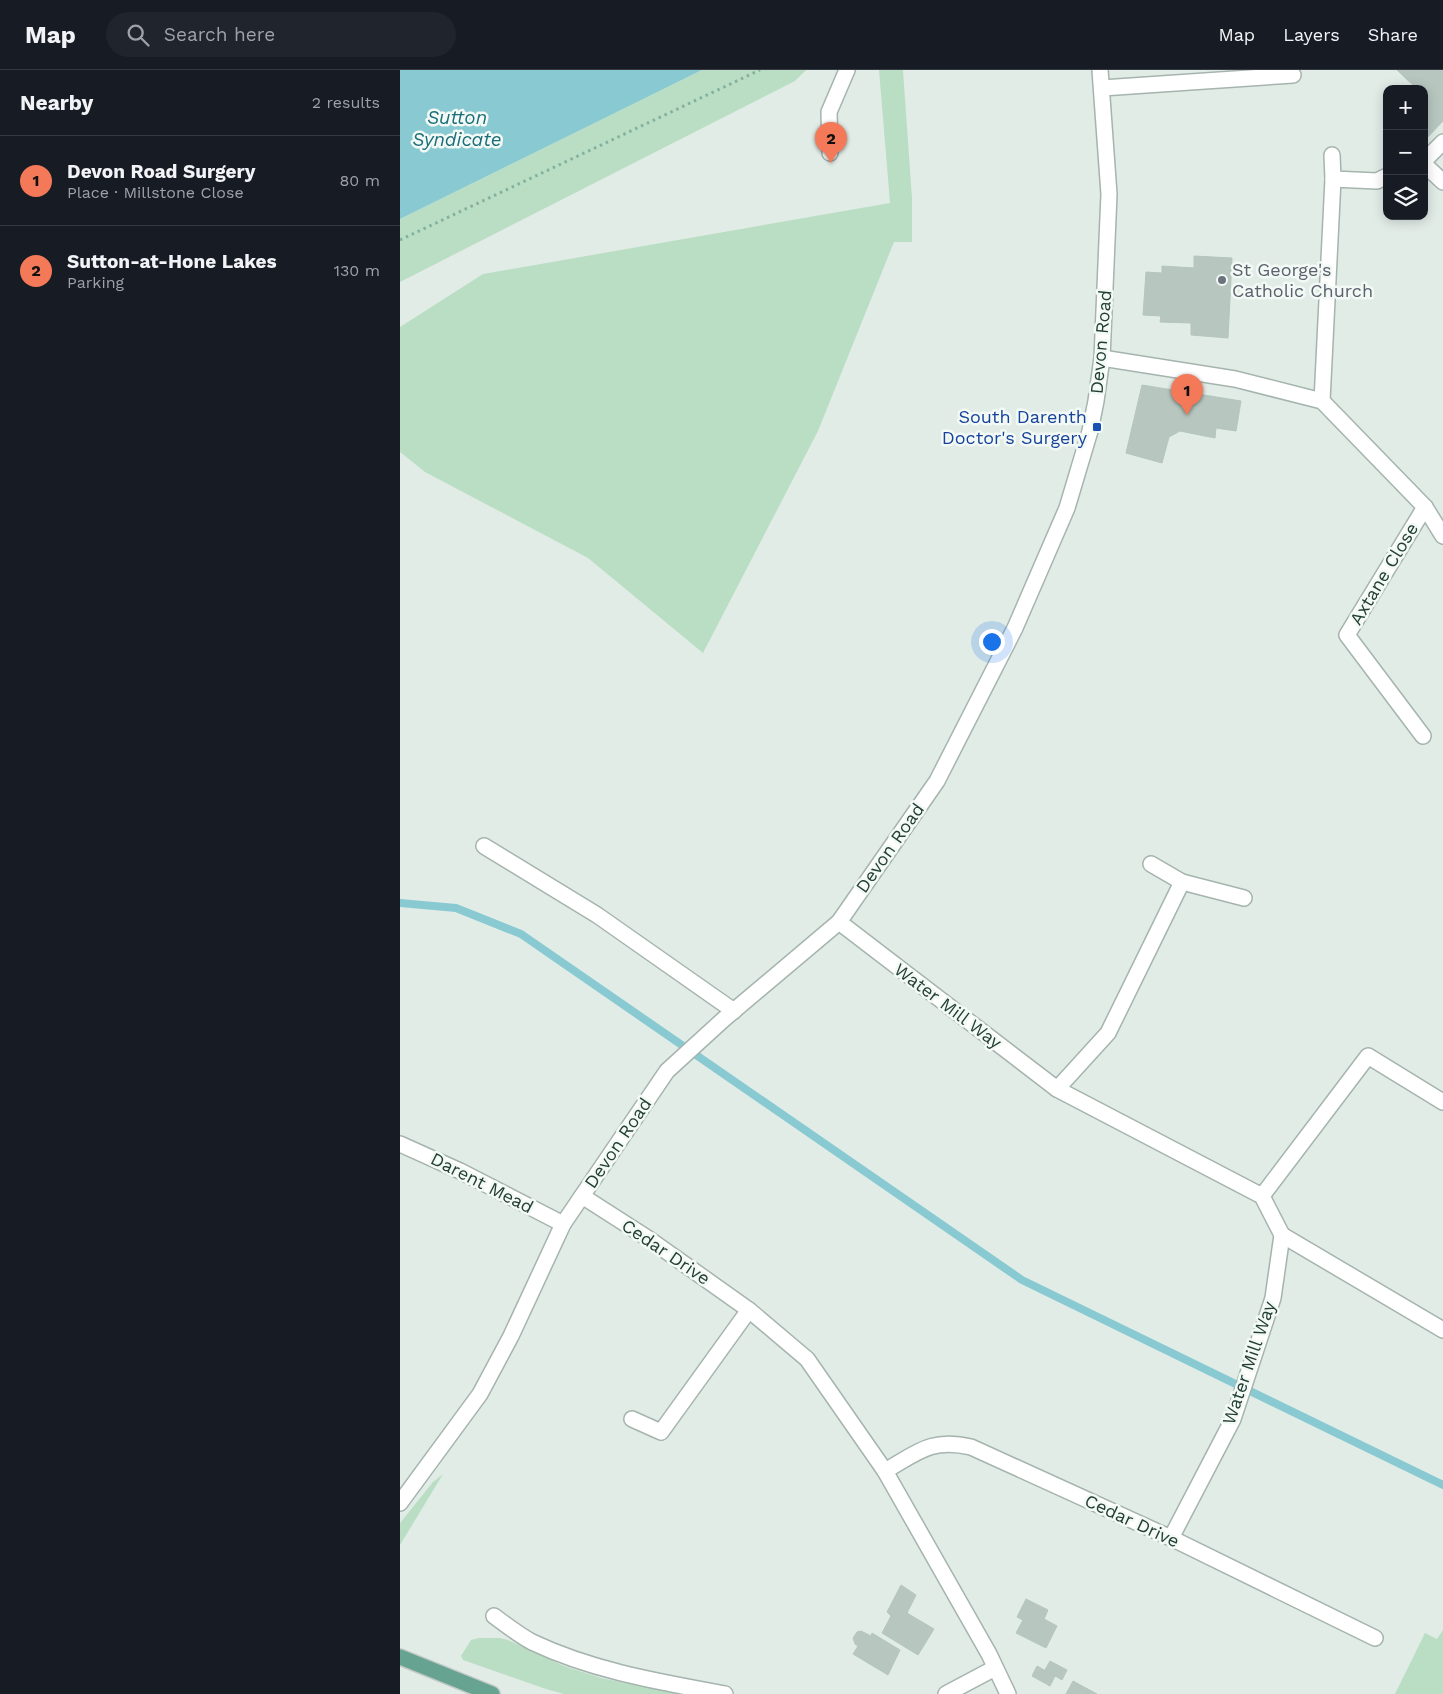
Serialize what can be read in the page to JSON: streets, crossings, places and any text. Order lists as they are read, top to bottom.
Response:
{
  "streets": {
    "street": [
      "Devon Road",
      "Axtane Close",
      "Water Mill Way",
      "Darent Mead",
      "Cedar Drive"
    ]
  },
  "crossings": [
    ["Devon Road", "Water Mill Way"],
    ["Devon Road", "Darent Mead"],
    ["Devon Road", "Cedar Drive"],
    ["Water Mill Way", "Cedar Drive"]
  ],
  "water": ["Sutton Syndicate"],
  "places": {
    "other": ["St George's Catholic Church"],
    "transit": ["South Darenth Doctor's Surgery"]
  },
  "page": {
    "header": "Map",
    "search": "Search here",
    "nav": ["Map", "Layers", "Share"],
    "heading": ["Nearby", "2 results"],
    "map_buttons": ["+", "−"],
    "pins": ["2", "1"],
    "list": [
      {
        "mark": "1",
        "name": "Devon Road Surgery",
        "note": "Place · Millstone Close",
        "value": "80 m"
      },
      {
        "mark": "2",
        "name": "Sutton-at-Hone Lakes",
        "note": "Parking",
        "value": "130 m"
      }
    ]
  }
}
